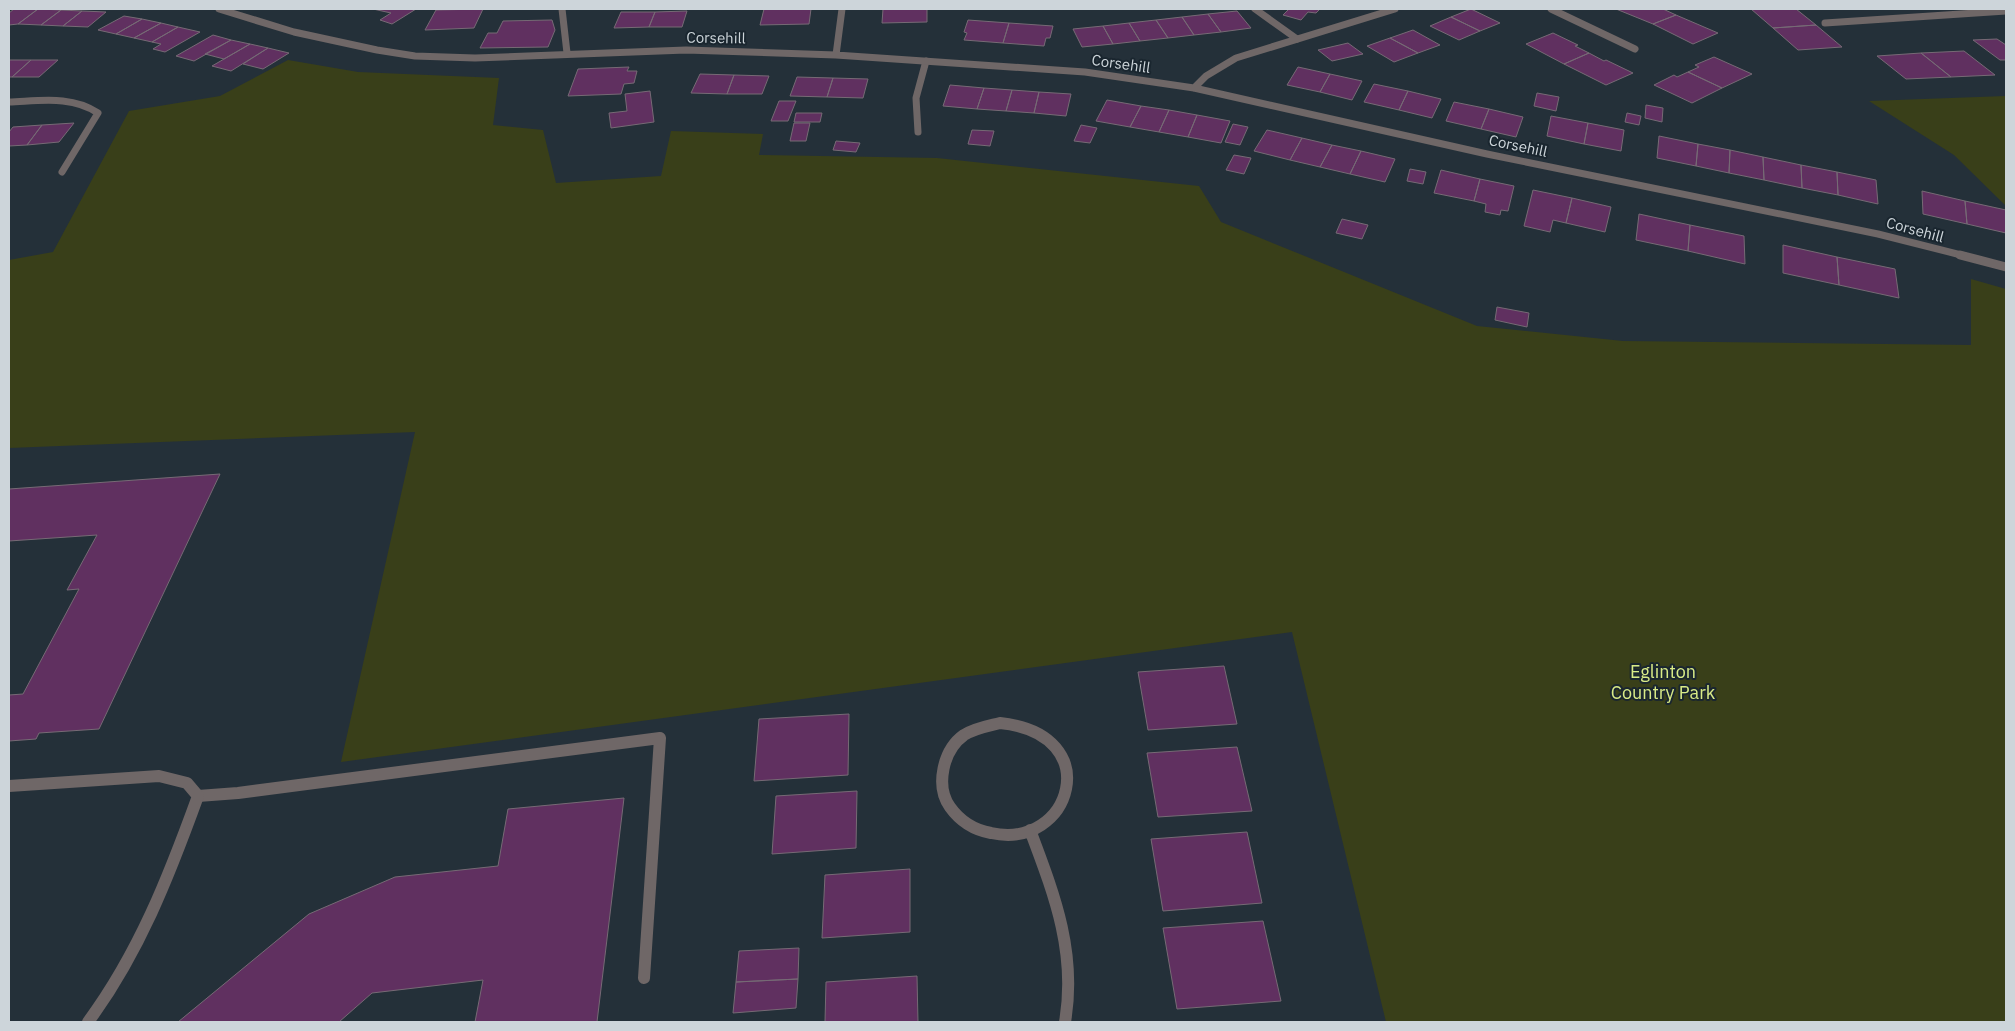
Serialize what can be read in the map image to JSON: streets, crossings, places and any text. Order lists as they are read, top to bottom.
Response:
{
  "streets": {
    "street": ["Corsehill"]
  },
  "parks": ["Eglinton Country Park"]
}
